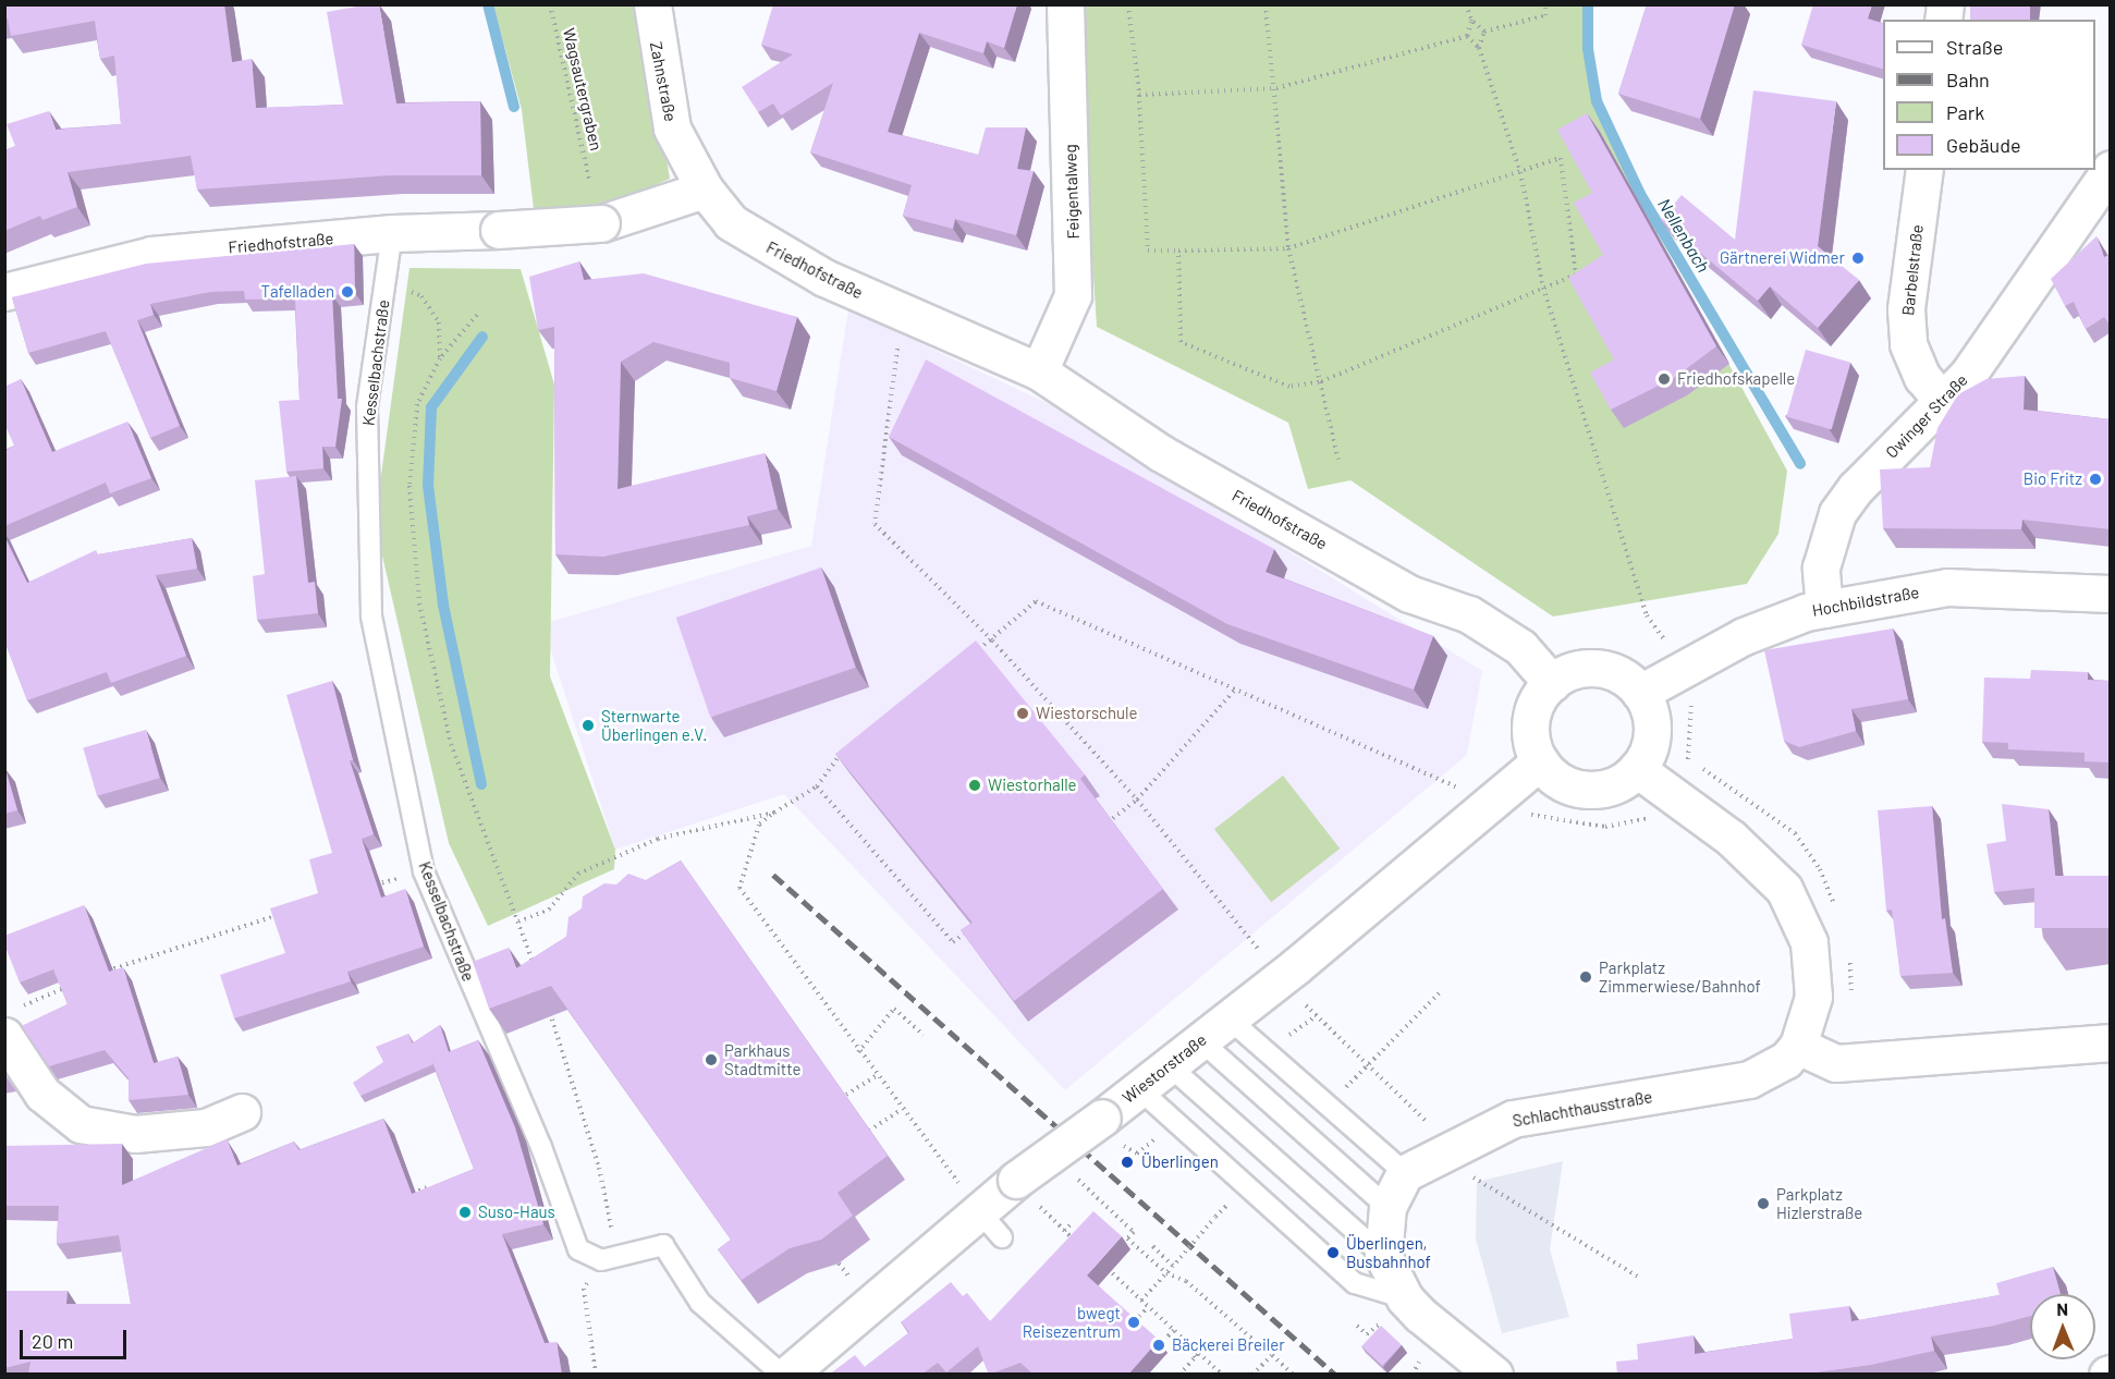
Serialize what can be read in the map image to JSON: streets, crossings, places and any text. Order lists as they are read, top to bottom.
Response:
{
  "streets": {
    "street": [
      "Zahnstraße",
      "Feigentalweg",
      "Friedhofstraße",
      "Barbelstraße",
      "Owinger Straße",
      "Hochbildstraße",
      "Wiestorstraße",
      "Schlachthausstraße"
    ],
    "lane": ["Kesselbachstraße"],
    "path": ["Wagsautergraben"]
  },
  "crossings": [
    ["Zahnstraße", "Friedhofstraße"],
    ["Feigentalweg", "Friedhofstraße"],
    ["Friedhofstraße", "Kesselbachstraße"],
    ["Friedhofstraße", "Hochbildstraße"],
    ["Friedhofstraße", "Wiestorstraße"],
    ["Barbelstraße", "Owinger Straße"],
    ["Owinger Straße", "Hochbildstraße"],
    ["Hochbildstraße", "Wiestorstraße"]
  ],
  "water": ["Nellenbach"],
  "places": [
    "Gärtnerei Widmer",
    "Tafelladen",
    "Friedhofskapelle",
    "Bio Fritz",
    "Wiestorschule",
    "Sternwarte Überlingen e.V.",
    "Wiestorhalle",
    "Parkplatz Zimmerwiese/Bahnhof",
    "Parkhaus Stadtmitte",
    "Überlingen",
    "Parkplatz Hizlerstraße",
    "Suso-Haus",
    "Überlingen, Busbahnhof",
    "bwegt Reisezentrum",
    "Bäckerei Breiler"
  ],
  "legend": [
    "Straße",
    "Bahn",
    "Park",
    "Gebäude"
  ],
  "scale_bar": "20 m",
  "north": "top"
}
